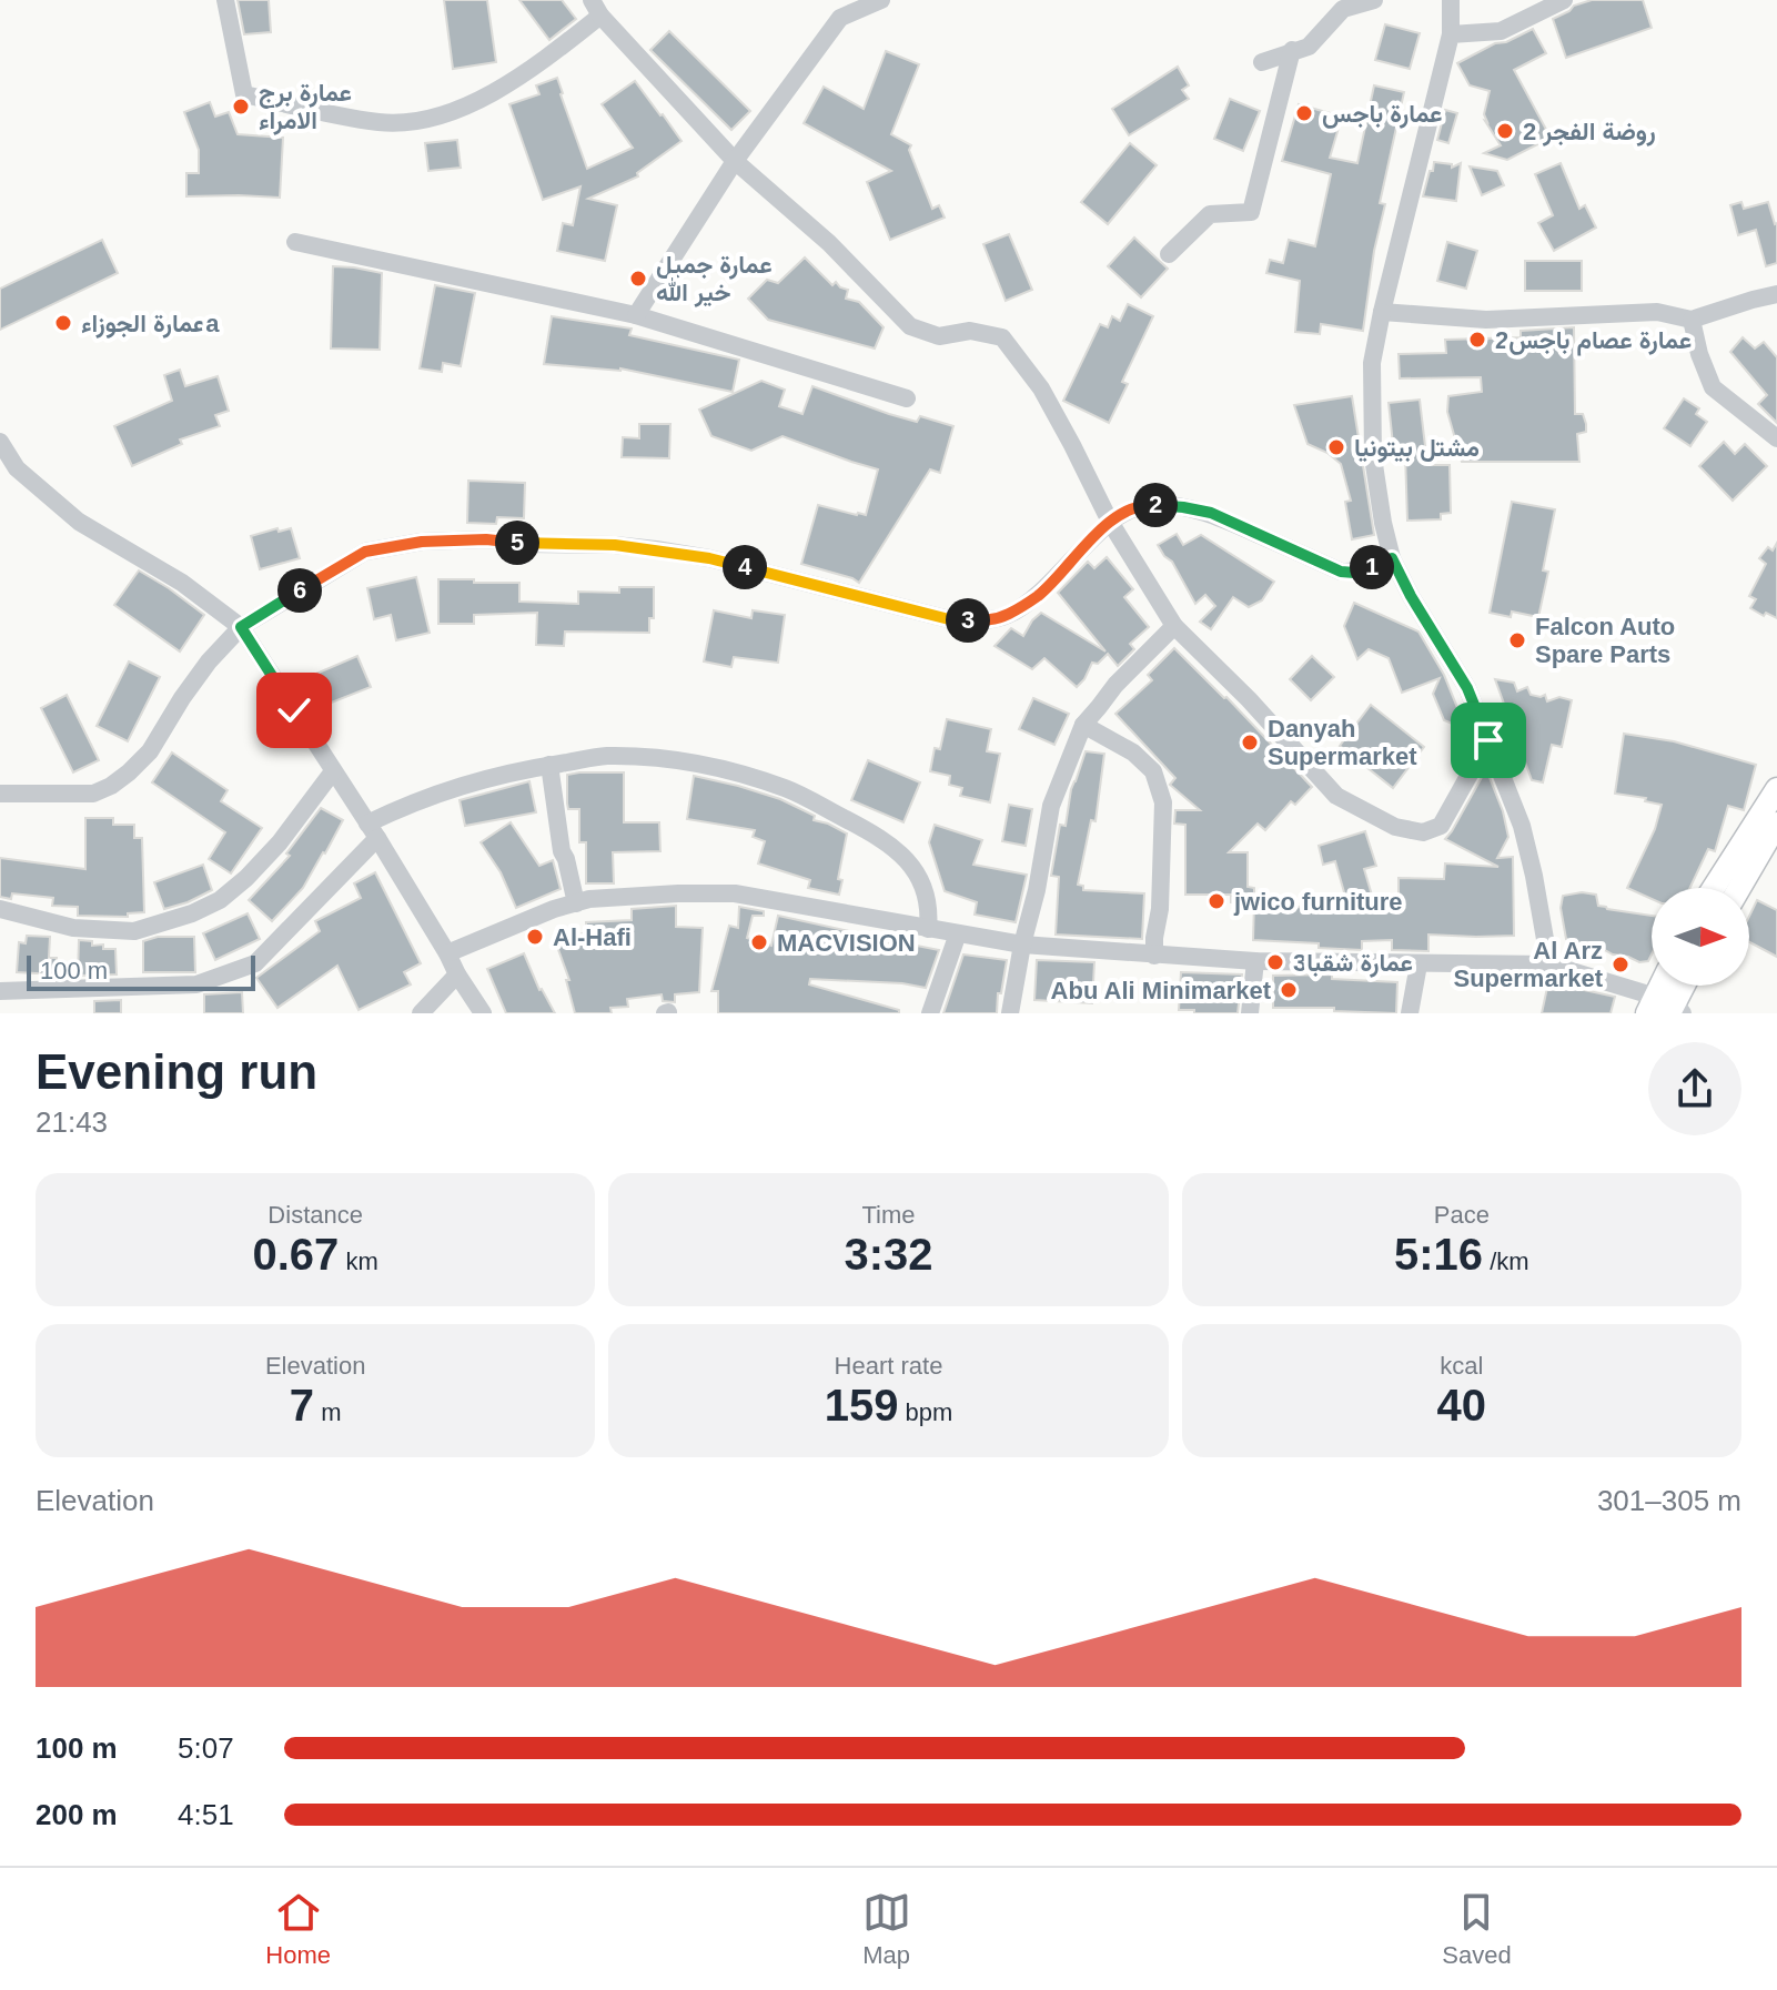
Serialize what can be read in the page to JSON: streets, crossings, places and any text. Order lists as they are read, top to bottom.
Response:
{
  "places": [
    "عمارة برج الامراء",
    "عمارة باجس",
    "روضة الفجر 2",
    "عمارة جميل خير الله",
    "عمارة الجوزاءa",
    "عمارة عصام باجس2",
    "مشتل بيتونيا",
    "Falcon Auto Spare Parts",
    "Danyah Supermarket",
    "jwico furniture",
    "Al-Hafi",
    "MACVISION",
    "عمارة شقبا3",
    "Al Arz Supermarket",
    "Abu Ali Minimarket"
  ],
  "scale_bar": "100 m",
  "north": "right",
  "page": {
    "pins": [
      "2",
      "5",
      "1",
      "4",
      "6",
      "3"
    ],
    "scale": "100 m",
    "heading": ["Evening run", "21:43"],
    "stats": [
      ["Distance", "0.67 km"],
      ["Time", "3:32"],
      ["Pace", "5:16 /km"],
      ["Elevation", "7 m"],
      ["Heart rate", "159 bpm"],
      ["kcal", "40"]
    ],
    "chart": ["Elevation", "301–305 m"],
    "list": [
      {
        "name": "100 m",
        "note": "5:07"
      },
      {
        "name": "200 m",
        "note": "4:51"
      }
    ],
    "tabs": ["Home", "Map", "Saved"]
  }
}
